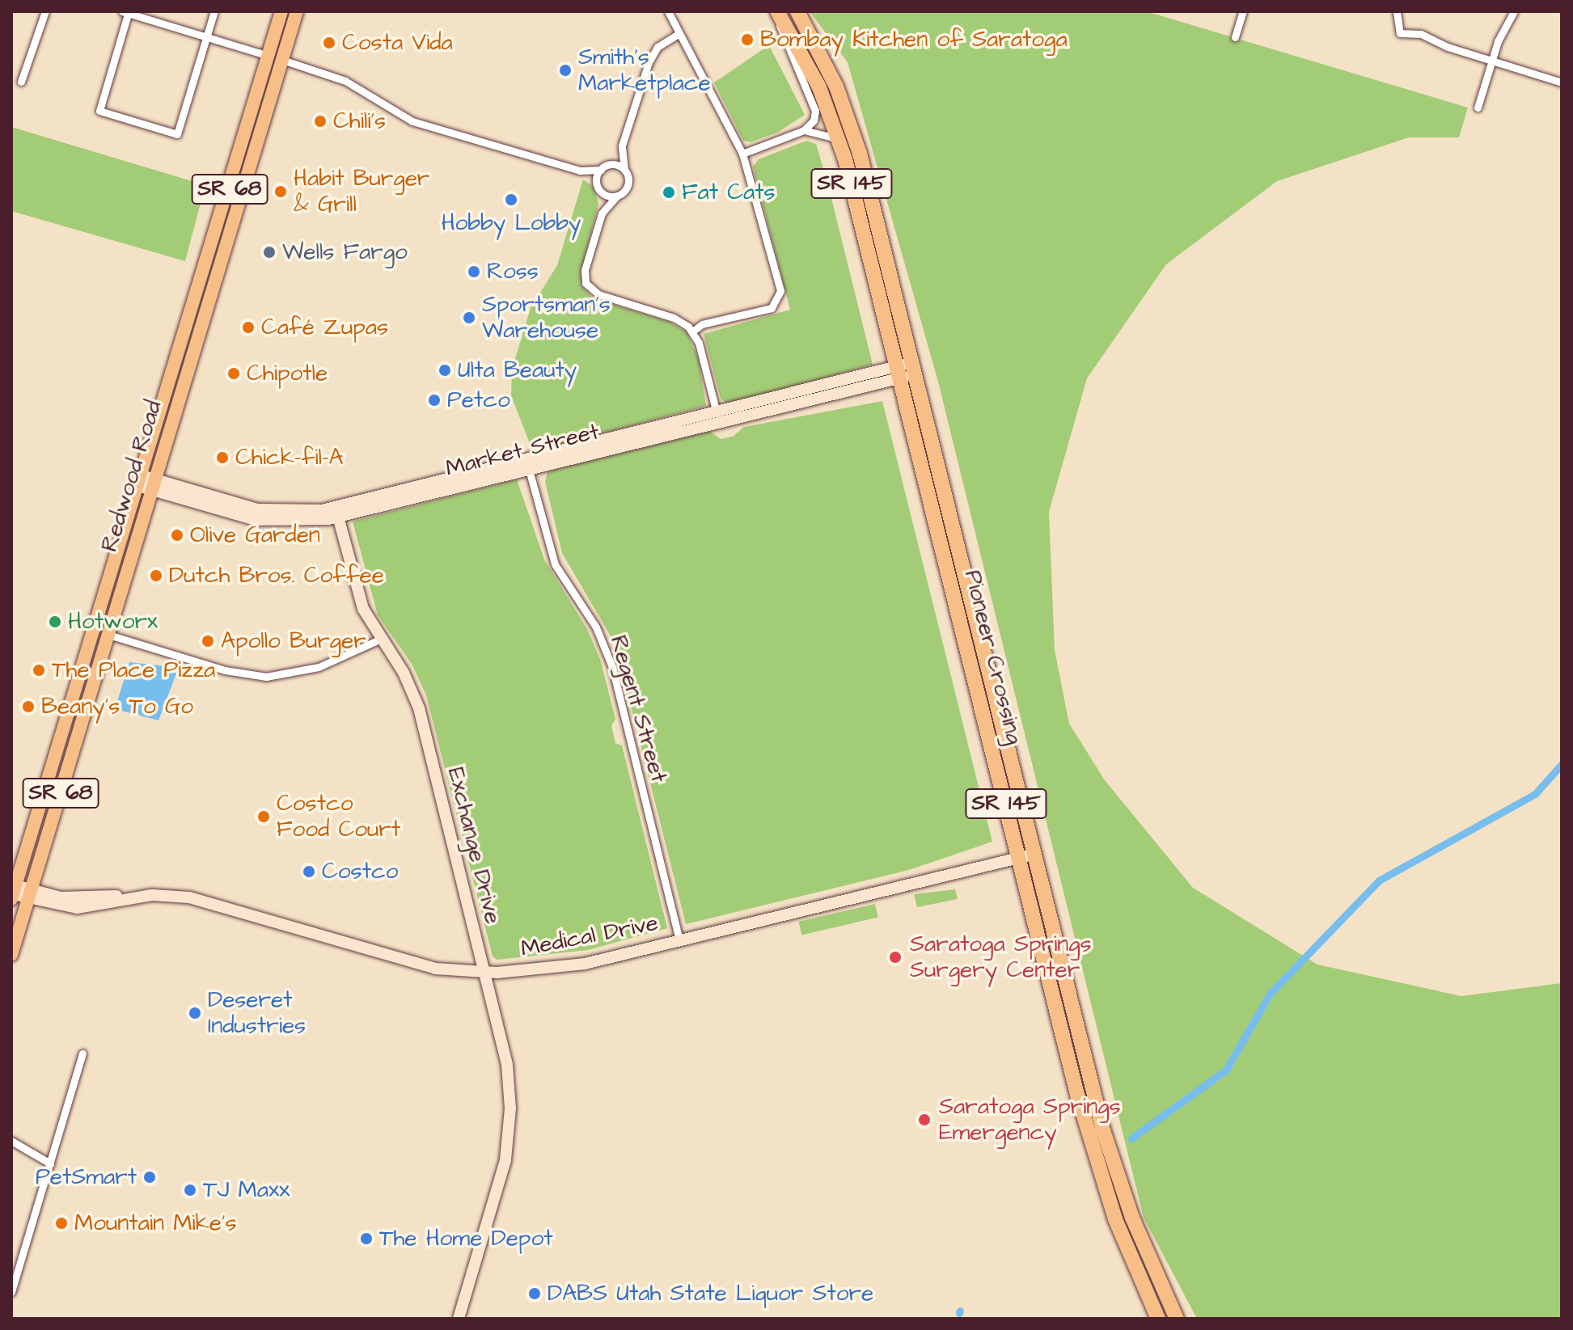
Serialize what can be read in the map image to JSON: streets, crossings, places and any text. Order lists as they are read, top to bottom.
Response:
{
  "streets": {
    "highway": ["SR 145", "Pioneer Crossing"],
    "main road": ["SR 68", "Redwood Road"],
    "street": [
      "Market Street",
      "Regent Street",
      "Exchange Drive",
      "Medical Drive"
    ]
  },
  "crossings": [
    ["Market Street", "Redwood Road"],
    ["Market Street", "Pioneer Crossing"],
    ["Market Street", "Regent Street"],
    ["Market Street", "Exchange Drive"],
    ["Redwood Road", "Medical Drive"],
    ["Pioneer Crossing", "Medical Drive"],
    ["Regent Street", "Medical Drive"],
    ["Exchange Drive", "Medical Drive"]
  ],
  "places": [
    "Bombay Kitchen of Saratoga",
    "Costa Vida",
    "Smith's Marketplace",
    "Chili's",
    "Habit Burger & Grill",
    "Fat Cats",
    "Hobby Lobby",
    "Wells Fargo",
    "Ross",
    "Sportsman's Warehouse",
    "Café Zupas",
    "Ulta Beauty",
    "Chipotle",
    "Petco",
    "Chick-fil-A",
    "Olive Garden",
    "Dutch Bros. Coffee",
    "Hotworx",
    "Apollo Burger",
    "The Place Pizza",
    "Beany's To Go",
    "Costco Food Court",
    "Costco",
    "Saratoga Springs Surgery Center",
    "Deseret Industries",
    "Saratoga Springs Emergency",
    "PetSmart",
    "TJ Maxx",
    "Mountain Mike's",
    "The Home Depot",
    "DABS Utah State Liquor Store"
  ]
}
